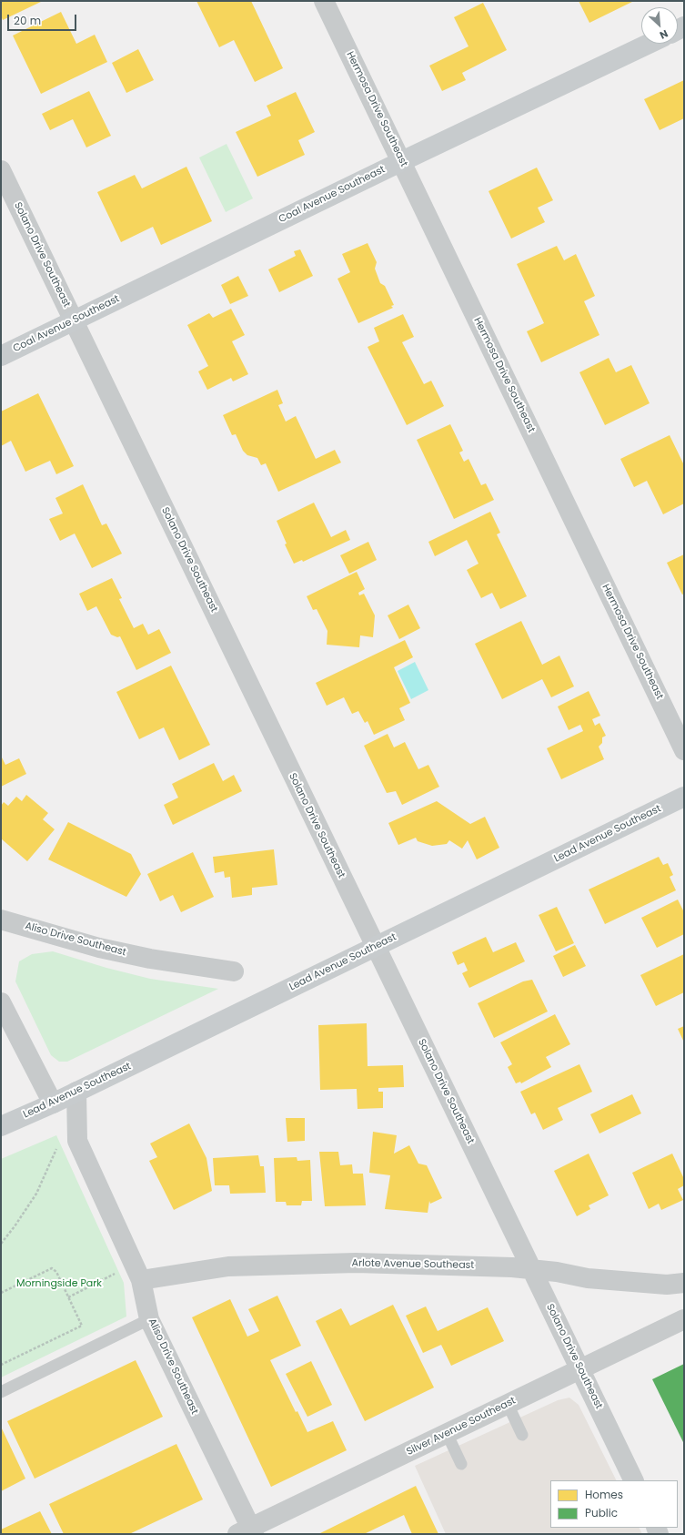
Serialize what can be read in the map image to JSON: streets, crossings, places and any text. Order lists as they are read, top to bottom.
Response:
{
  "streets": {
    "main road": ["Coal Avenue Southeast", "Lead Avenue Southeast"],
    "street": [
      "Hermosa Drive Southeast",
      "Solano Drive Southeast",
      "Aliso Drive Southeast",
      "Arlote Avenue Southeast",
      "Silver Avenue Southeast"
    ]
  },
  "crossings": [
    ["Hermosa Drive Southeast", "Coal Avenue Southeast"],
    ["Coal Avenue Southeast", "Solano Drive Southeast"],
    ["Solano Drive Southeast", "Lead Avenue Southeast"],
    ["Solano Drive Southeast", "Arlote Avenue Southeast"],
    ["Solano Drive Southeast", "Silver Avenue Southeast"],
    ["Lead Avenue Southeast", "Aliso Drive Southeast"],
    ["Aliso Drive Southeast", "Arlote Avenue Southeast"],
    ["Aliso Drive Southeast", "Silver Avenue Southeast"]
  ],
  "parks": ["Morningside Park"],
  "legend": ["Homes", "Public"],
  "scale_bar": "20 m",
  "north": "bottom right"
}
